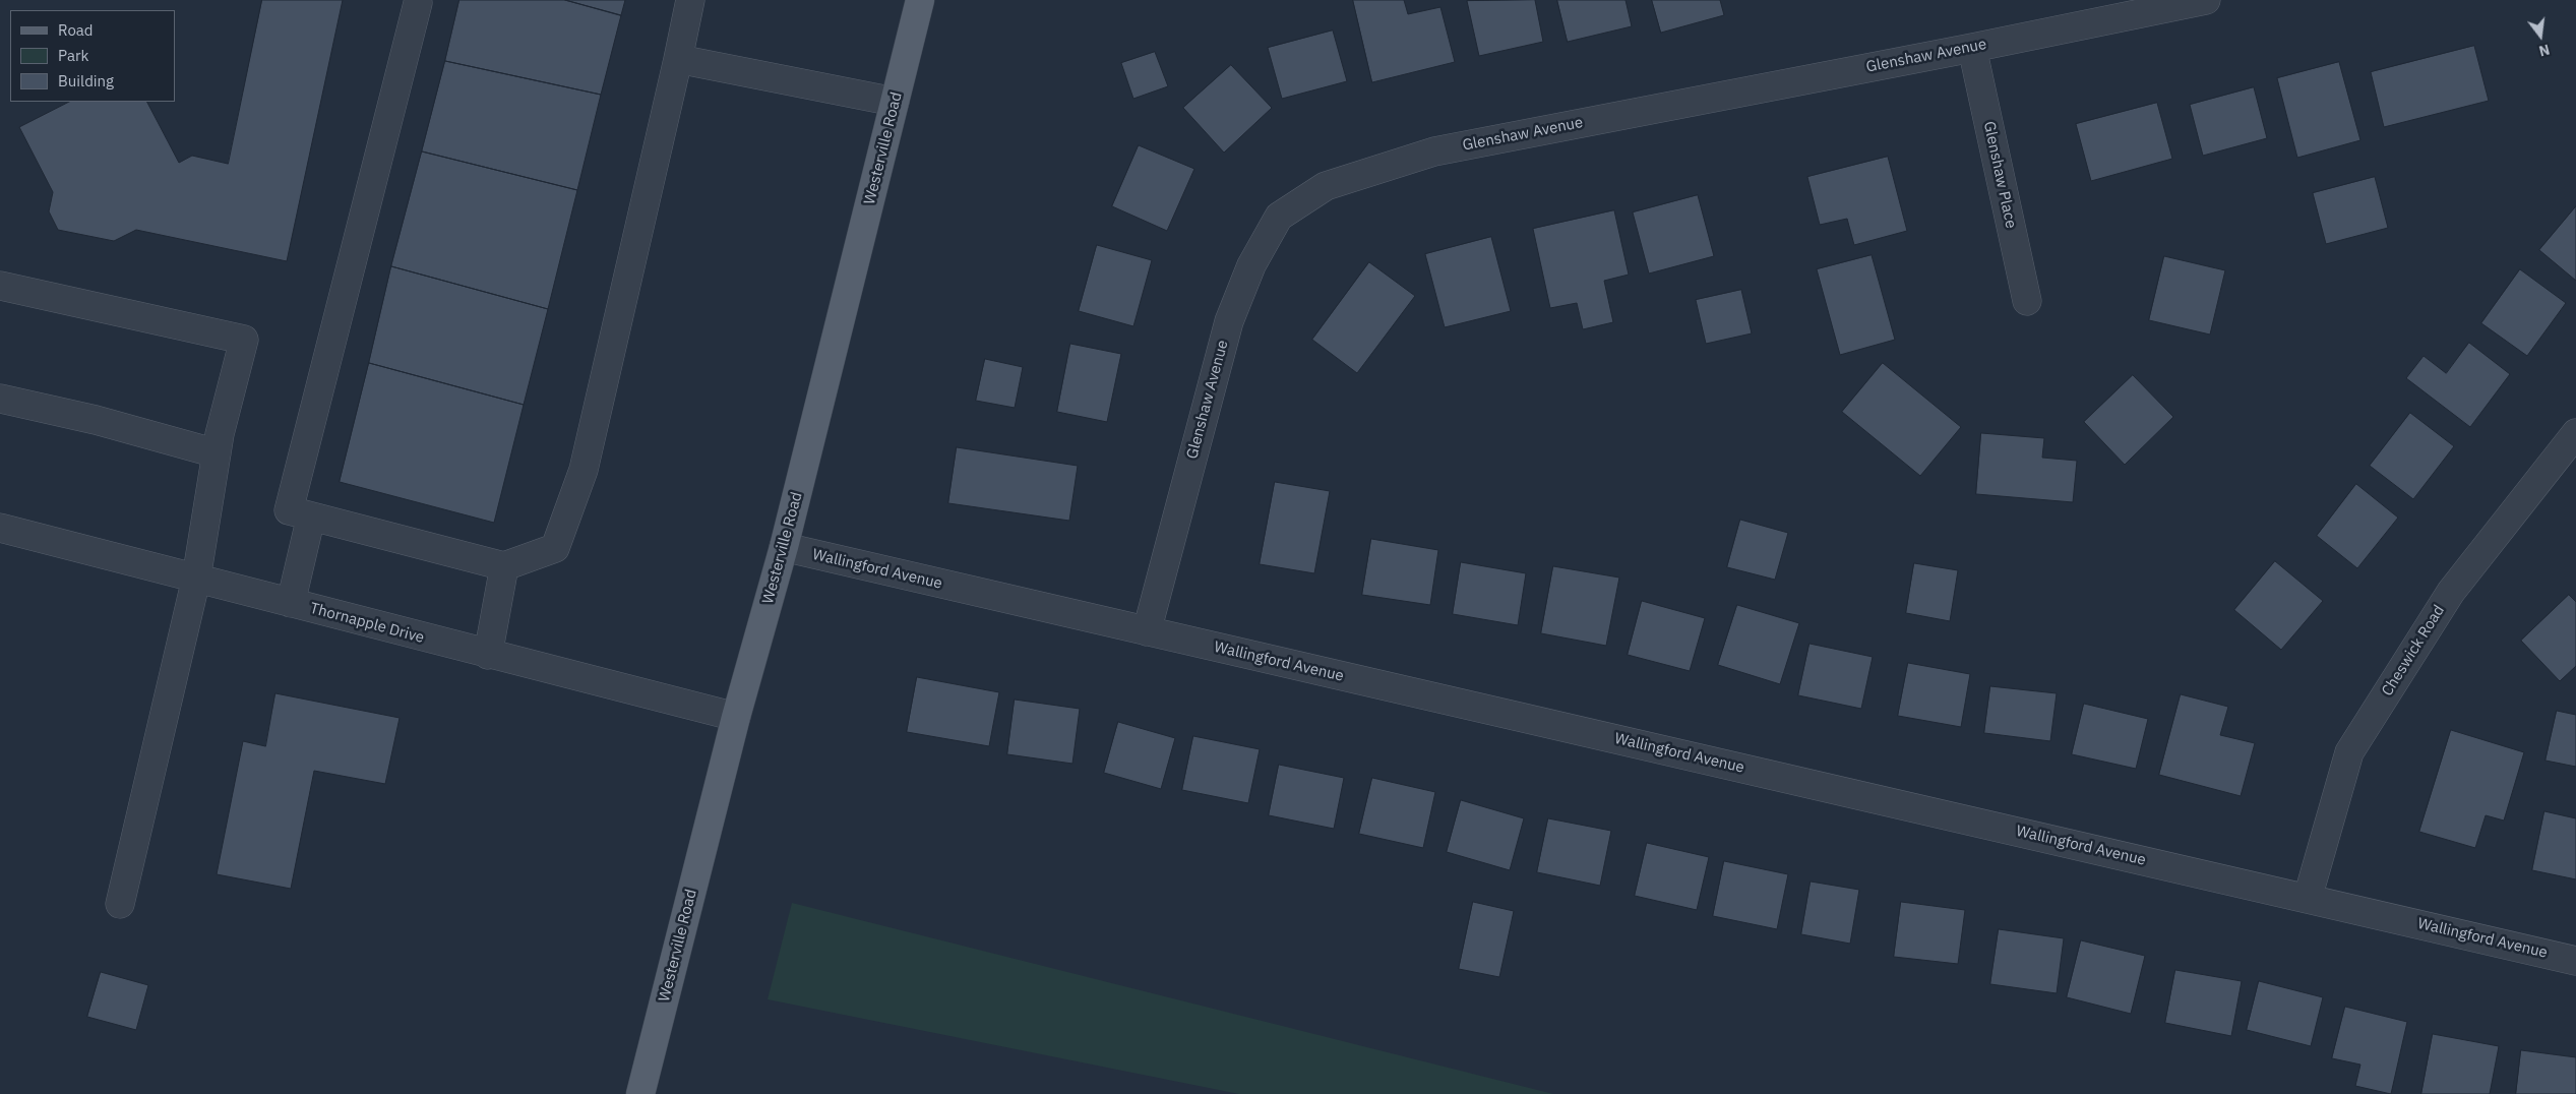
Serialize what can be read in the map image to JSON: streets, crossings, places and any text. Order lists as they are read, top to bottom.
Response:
{
  "streets": {
    "main road": ["Westerville Road"],
    "street": [
      "Glenshaw Avenue",
      "Glenshaw Place",
      "Wallingford Avenue",
      "Thornapple Drive",
      "Cheswick Road"
    ]
  },
  "crossings": [
    ["Glenshaw Avenue", "Glenshaw Place"],
    ["Glenshaw Avenue", "Wallingford Avenue"],
    ["Westerville Road", "Wallingford Avenue"],
    ["Westerville Road", "Thornapple Drive"],
    ["Wallingford Avenue", "Cheswick Road"]
  ],
  "legend": ["Road", "Park", "Building"],
  "north": "bottom"
}
